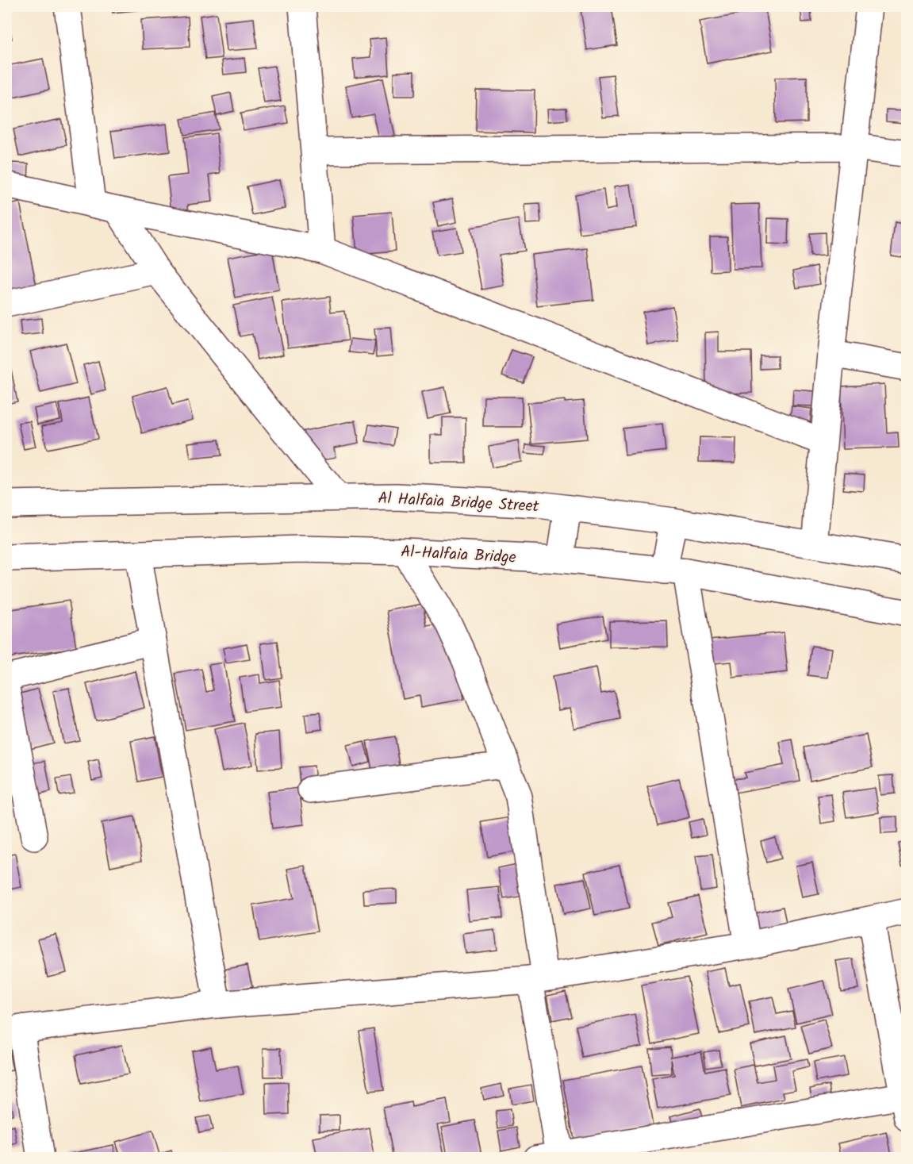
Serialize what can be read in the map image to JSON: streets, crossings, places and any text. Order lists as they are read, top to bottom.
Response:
{
  "streets": {
    "street": ["Al Halfaia Bridge Street", "Al-Halfaia Bridge"]
  }
}
